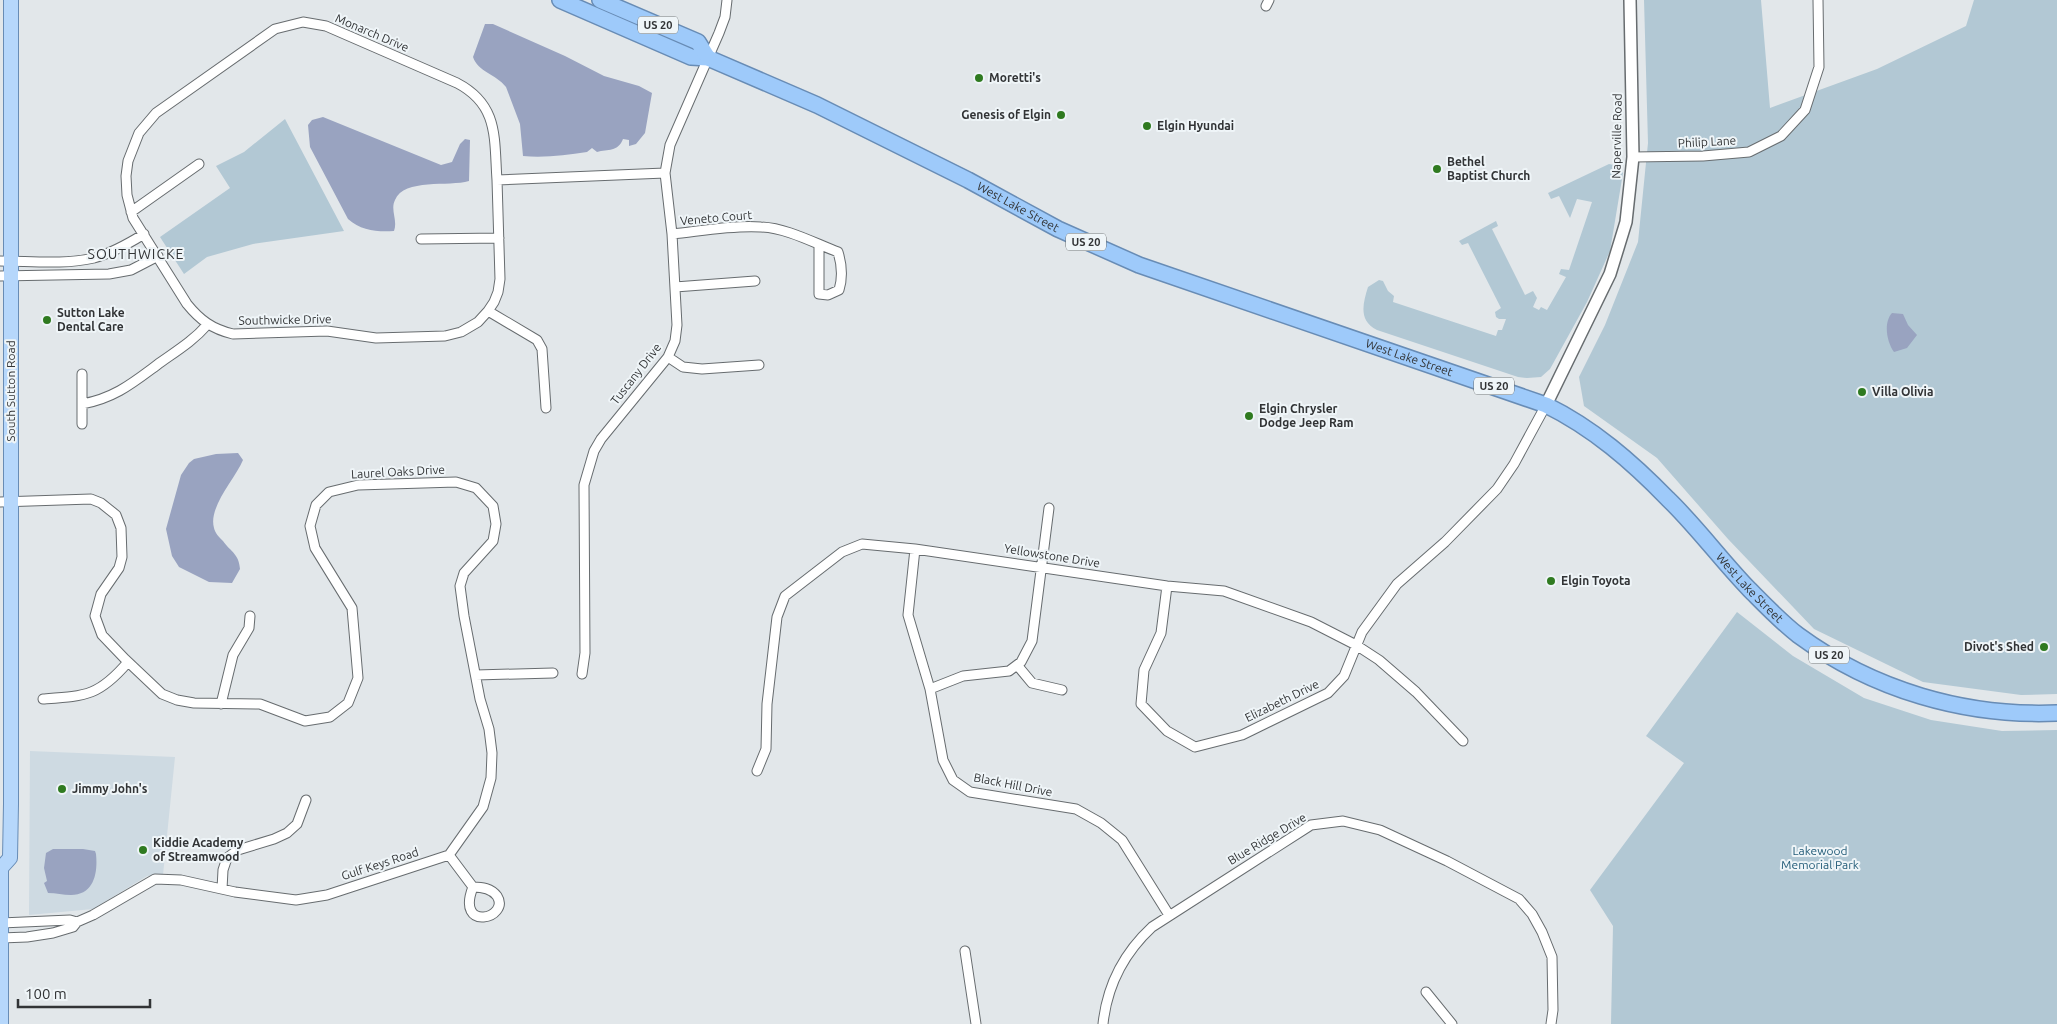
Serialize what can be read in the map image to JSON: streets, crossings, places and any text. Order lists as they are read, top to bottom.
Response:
{
  "streets": {
    "highway": ["US 20", "West Lake Street"],
    "main road": ["South Sutton Road"],
    "street": [
      "Monarch Drive",
      "Naperville Road",
      "Philip Lane",
      "Veneto Court",
      "Southwicke Drive",
      "Tuscany Drive",
      "Laurel Oaks Drive",
      "Yellowstone Drive",
      "Elizabeth Drive",
      "Black Hill Drive",
      "Blue Ridge Drive",
      "Gulf Keys Road"
    ]
  },
  "crossings": [
    ["Monarch Drive", "Southwicke Drive"],
    ["Naperville Road", "Philip Lane"],
    ["Naperville Road", "West Lake Street"],
    ["Naperville Road", "Elizabeth Drive"],
    ["West Lake Street", "Tuscany Drive"],
    ["West Lake Street", "Elizabeth Drive"],
    ["Veneto Court", "Tuscany Drive"],
    ["South Sutton Road", "Laurel Oaks Drive"],
    ["South Sutton Road", "Gulf Keys Road"],
    ["Yellowstone Drive", "Elizabeth Drive"],
    ["Yellowstone Drive", "Black Hill Drive"],
    ["Black Hill Drive", "Blue Ridge Drive"]
  ],
  "districts": ["SOUTHWICKE"],
  "parks": ["Lakewood Memorial Park"],
  "places": [
    "Moretti's",
    "Genesis of Elgin",
    "Elgin Hyundai",
    "Bethel Baptist Church",
    "Sutton Lake Dental Care",
    "Villa Olivia",
    "Elgin Chrysler Dodge Jeep Ram",
    "Elgin Toyota",
    "Divot's Shed",
    "Jimmy John's",
    "Kiddie Academy of Streamwood"
  ],
  "scale_bar": "100 m"
}
